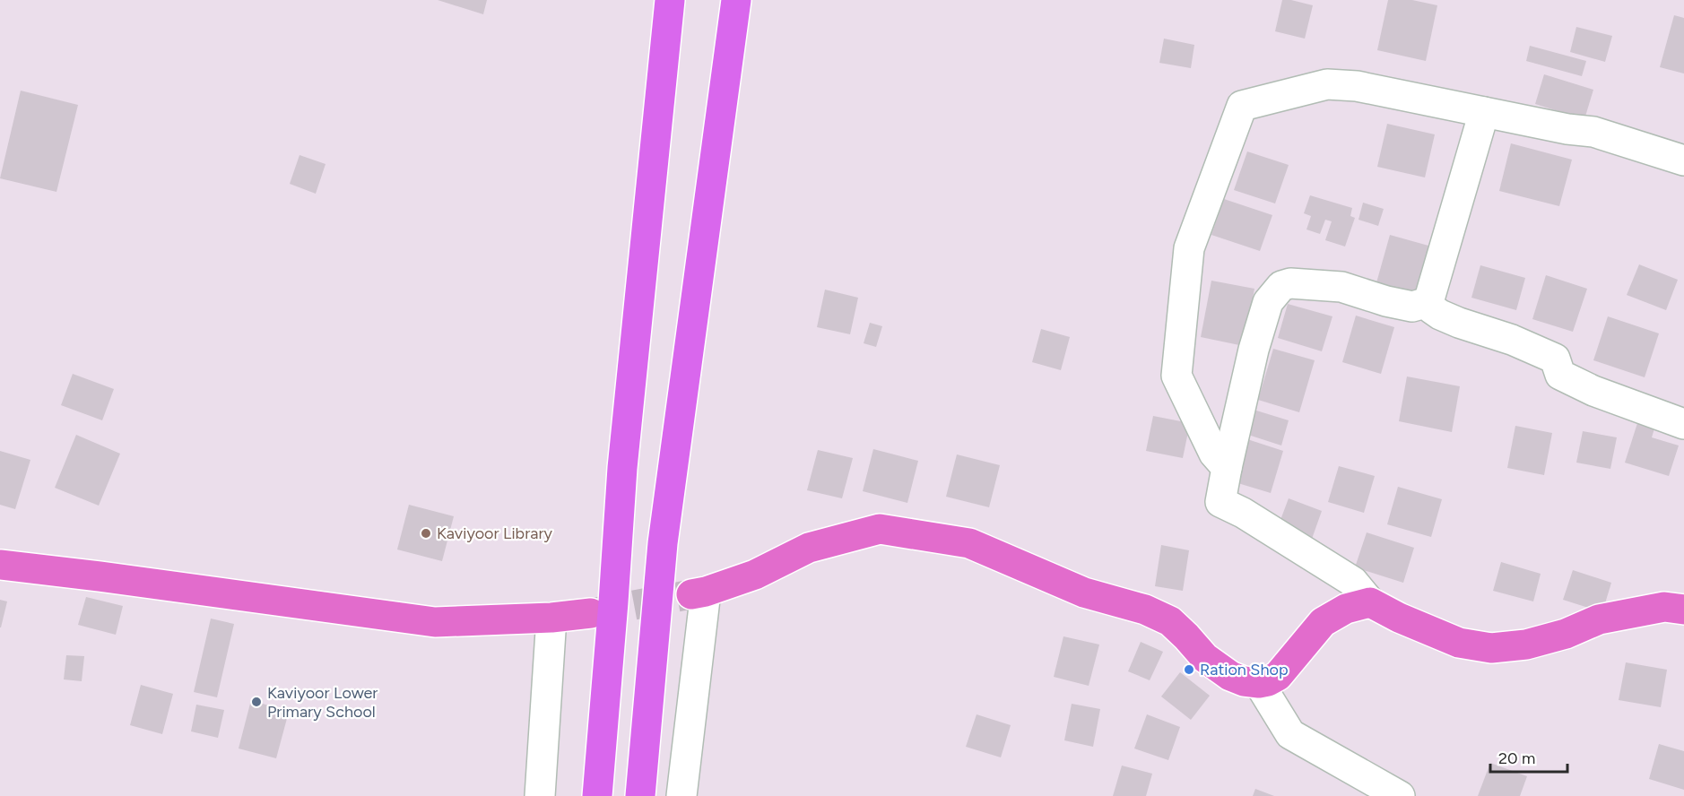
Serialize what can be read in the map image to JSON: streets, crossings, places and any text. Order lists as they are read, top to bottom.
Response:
{
  "places": ["Kaviyoor Library", "Ration Shop", "Kaviyoor Lower Primary School"],
  "scale_bar": "20 m"
}
